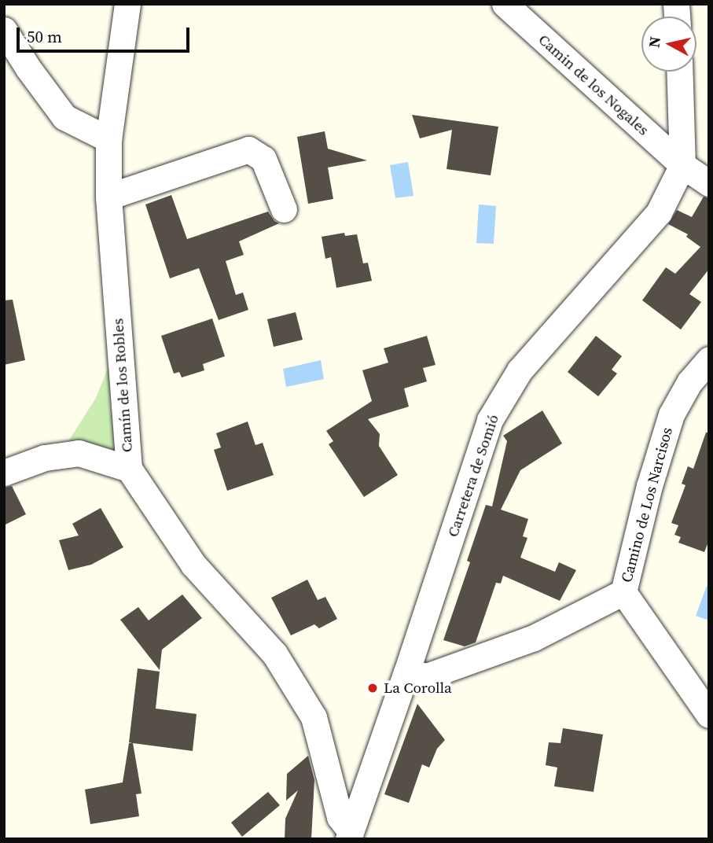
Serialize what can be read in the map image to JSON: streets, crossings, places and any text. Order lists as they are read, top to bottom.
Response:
{
  "streets": {
    "street": [
      "Camin de los Nogales",
      "Camín de los Robles",
      "Carretera de Somió",
      "Camino de Los Narcisos"
    ]
  },
  "crossings": [
    ["Camin de los Nogales", "Carretera de Somió"],
    ["Camín de los Robles", "Carretera de Somió"],
    ["Carretera de Somió", "Camino de Los Narcisos"]
  ],
  "places": ["La Corolla"],
  "scale_bar": "50 m",
  "north": "left"
}
